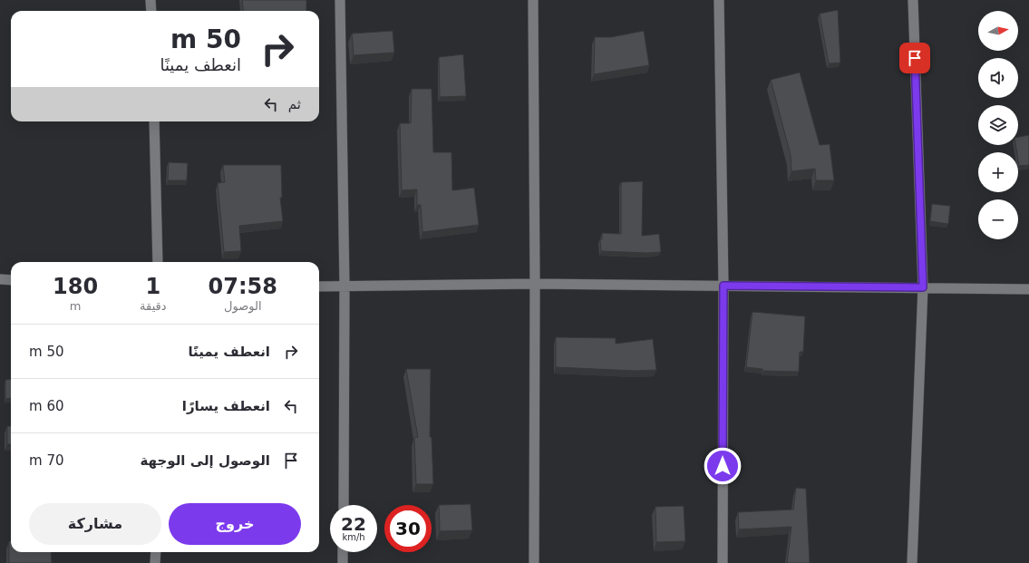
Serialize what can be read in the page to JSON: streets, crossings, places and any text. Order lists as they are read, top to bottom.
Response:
{
  "north": "right",
  "page": {
    "map_buttons": ["+", "−"],
    "turn": ["50 m", "انعطف يمينًا"],
    "then": "ثم",
    "eta": [
      "07:58",
      "الوصول",
      "1",
      "دقيقة",
      "180",
      "m"
    ],
    "list": [
      {
        "name": "انعطف يمينًا",
        "value": "50 m"
      },
      {
        "name": "انعطف يسارًا",
        "value": "60 m"
      },
      {
        "name": "الوصول إلى الوجهة",
        "value": "70 m"
      }
    ],
    "buttons": ["خروج", "مشاركة"],
    "speed": "22 km/h",
    "limit": "30"
  }
}
